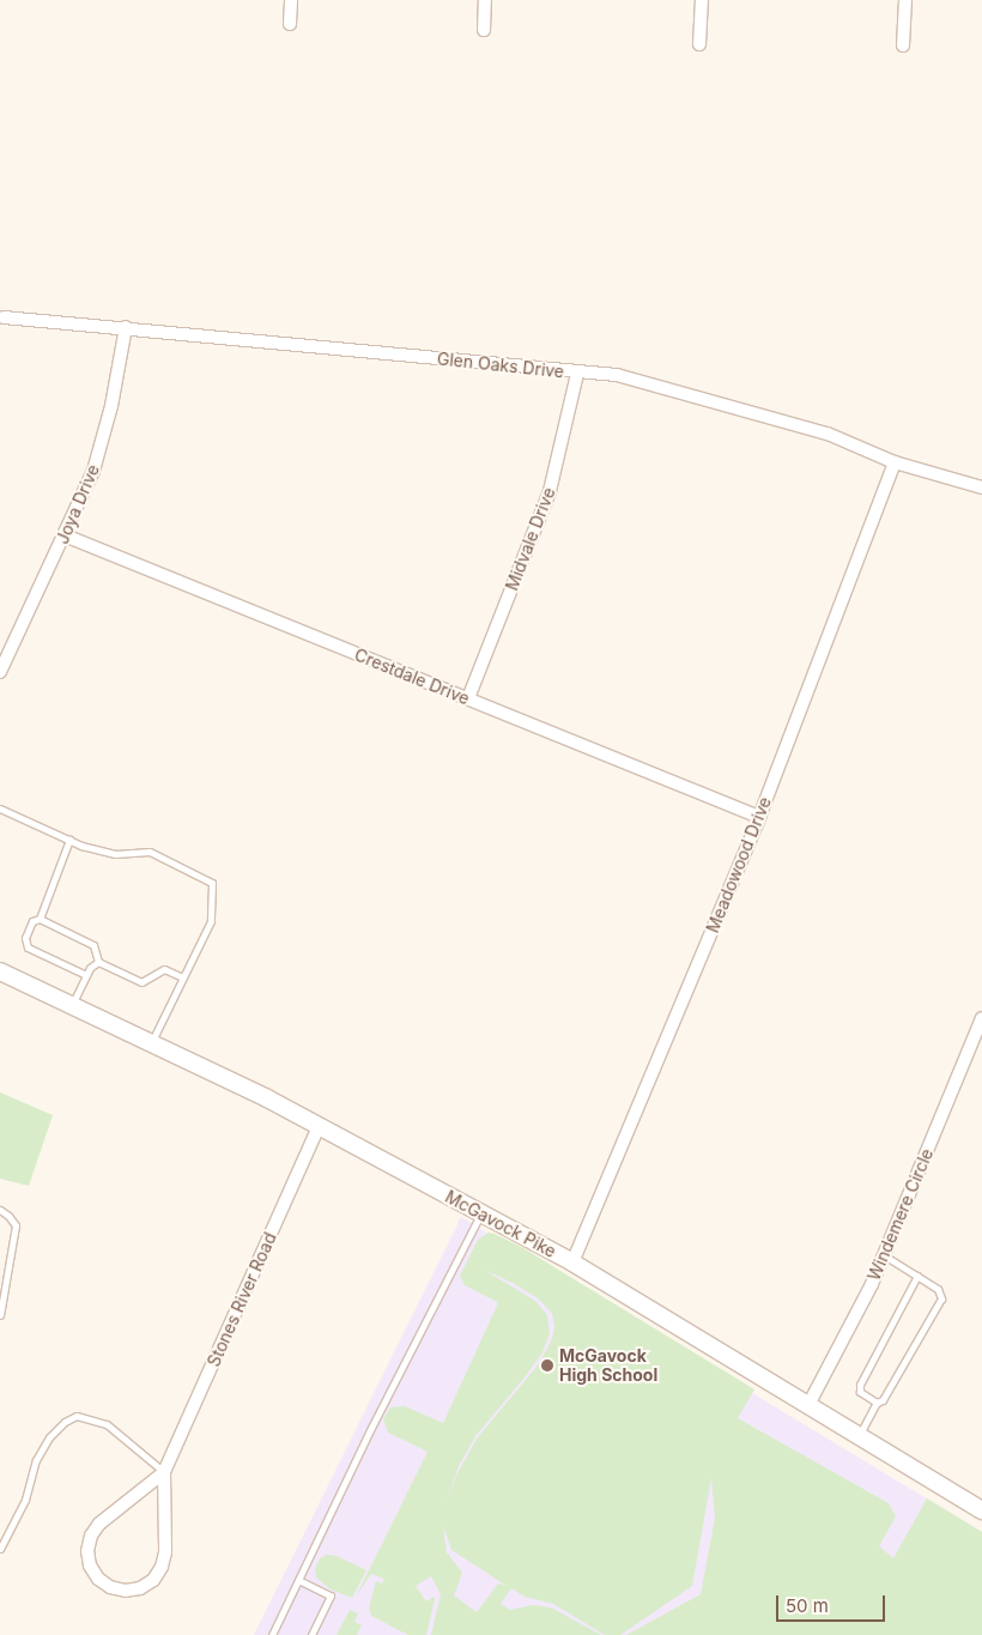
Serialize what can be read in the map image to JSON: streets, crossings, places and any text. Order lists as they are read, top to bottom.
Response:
{
  "streets": {
    "main road": ["McGavock Pike"],
    "street": [
      "Glen Oaks Drive",
      "Joya Drive",
      "Midvale Drive",
      "Crestdale Drive",
      "Meadowood Drive",
      "Windemere Circle",
      "Stones River Road"
    ]
  },
  "crossings": [
    ["Glen Oaks Drive", "Joya Drive"],
    ["Glen Oaks Drive", "Midvale Drive"],
    ["Glen Oaks Drive", "Meadowood Drive"],
    ["Joya Drive", "Crestdale Drive"],
    ["Midvale Drive", "Crestdale Drive"],
    ["Crestdale Drive", "Meadowood Drive"],
    ["Meadowood Drive", "McGavock Pike"],
    ["Windemere Circle", "McGavock Pike"],
    ["McGavock Pike", "Stones River Road"]
  ],
  "places": ["McGavock High School"],
  "scale_bar": "50 m"
}
